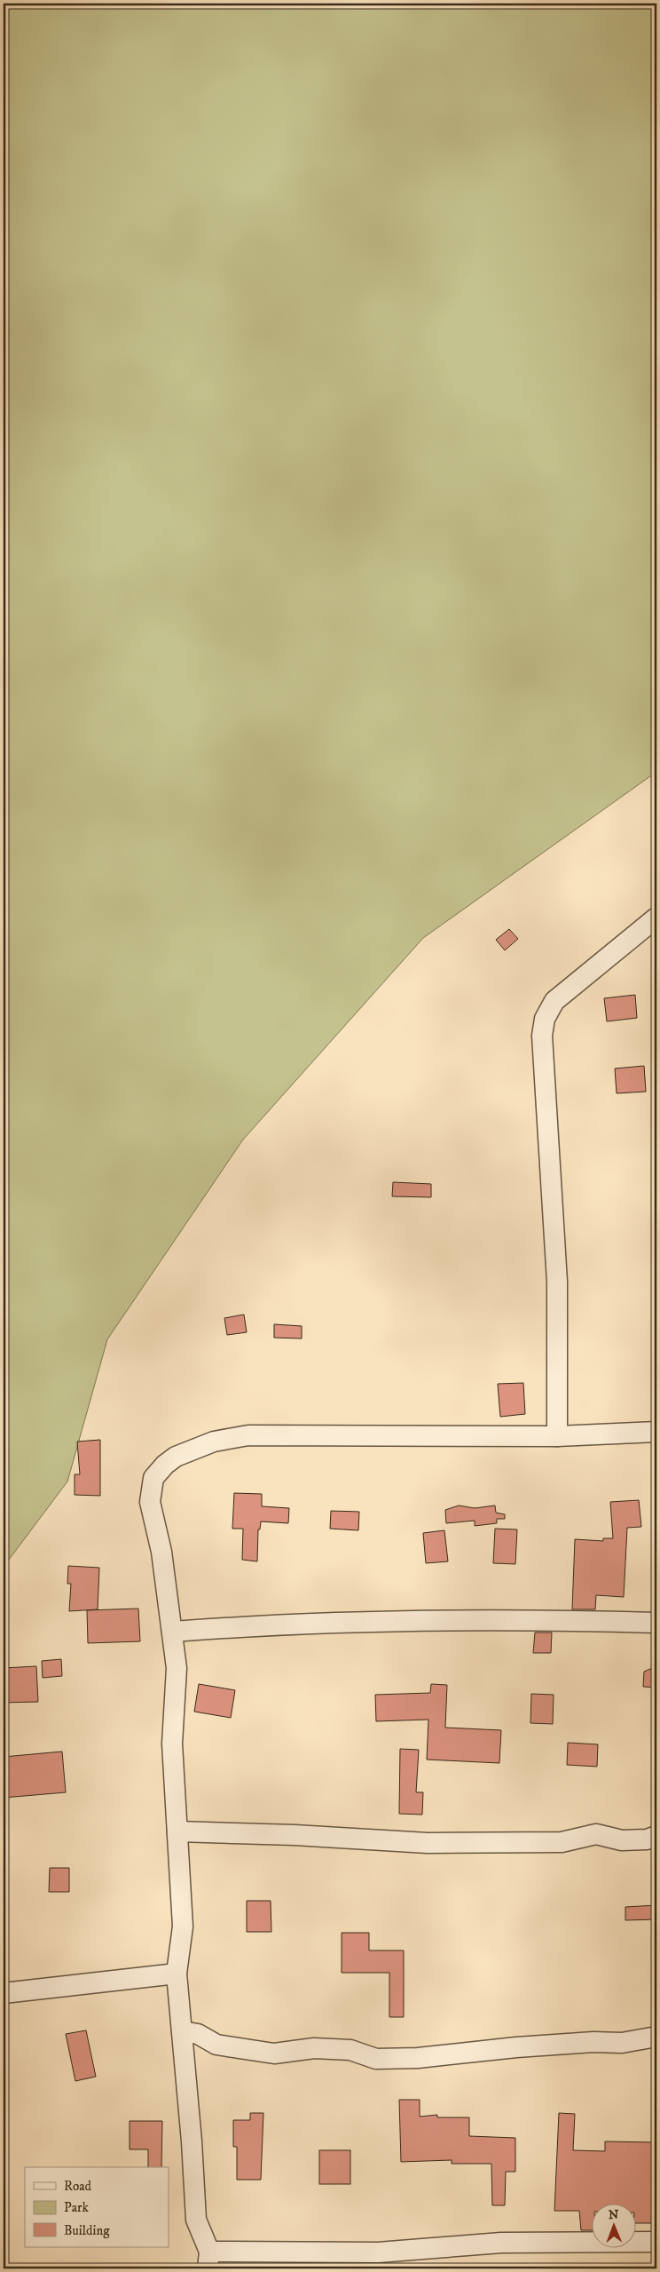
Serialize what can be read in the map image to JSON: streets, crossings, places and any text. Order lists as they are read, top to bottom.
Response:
{
  "legend": ["Road", "Park", "Building"],
  "north": "top"
}
